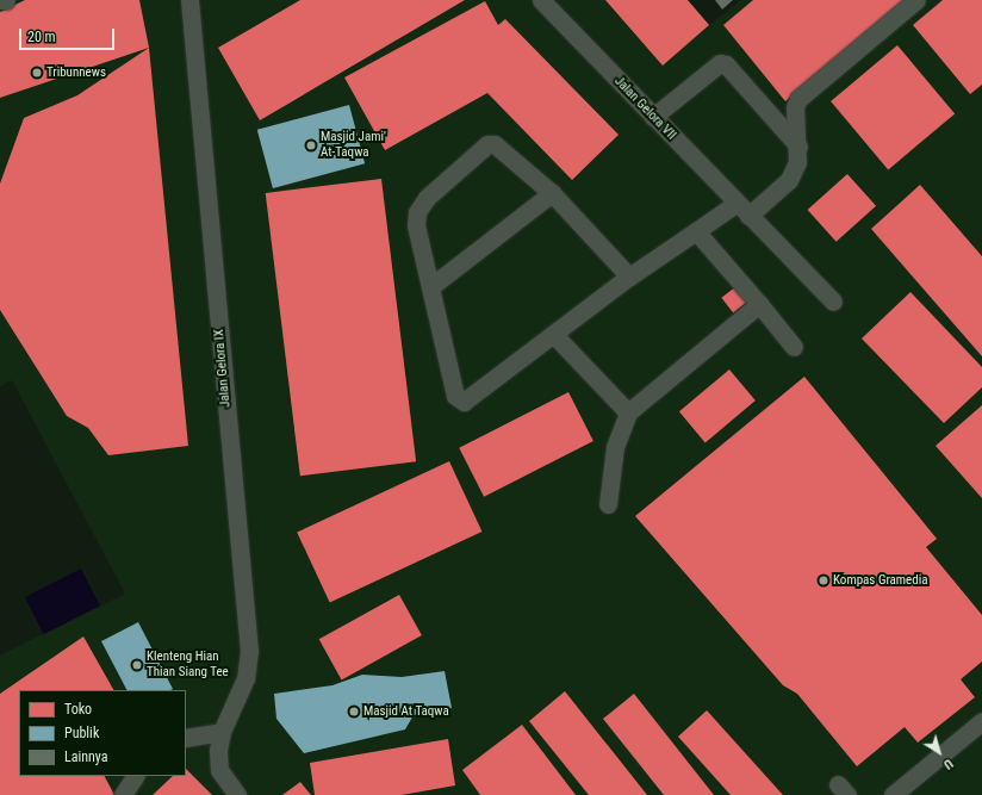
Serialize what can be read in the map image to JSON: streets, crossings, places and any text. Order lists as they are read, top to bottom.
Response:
{
  "streets": {
    "lane": ["Jalan Gelora VII", "Jalan Gelora IX"]
  },
  "places": [
    "Tribunnews",
    "Masjid Jami' At-Taqwa",
    "Kompas Gramedia",
    "Klenteng Hian Thian Siang Tee",
    "Masjid At Taqwa"
  ],
  "legend": ["Toko", "Publik", "Lainnya"],
  "scale_bar": "20 m",
  "north": "bottom right"
}
